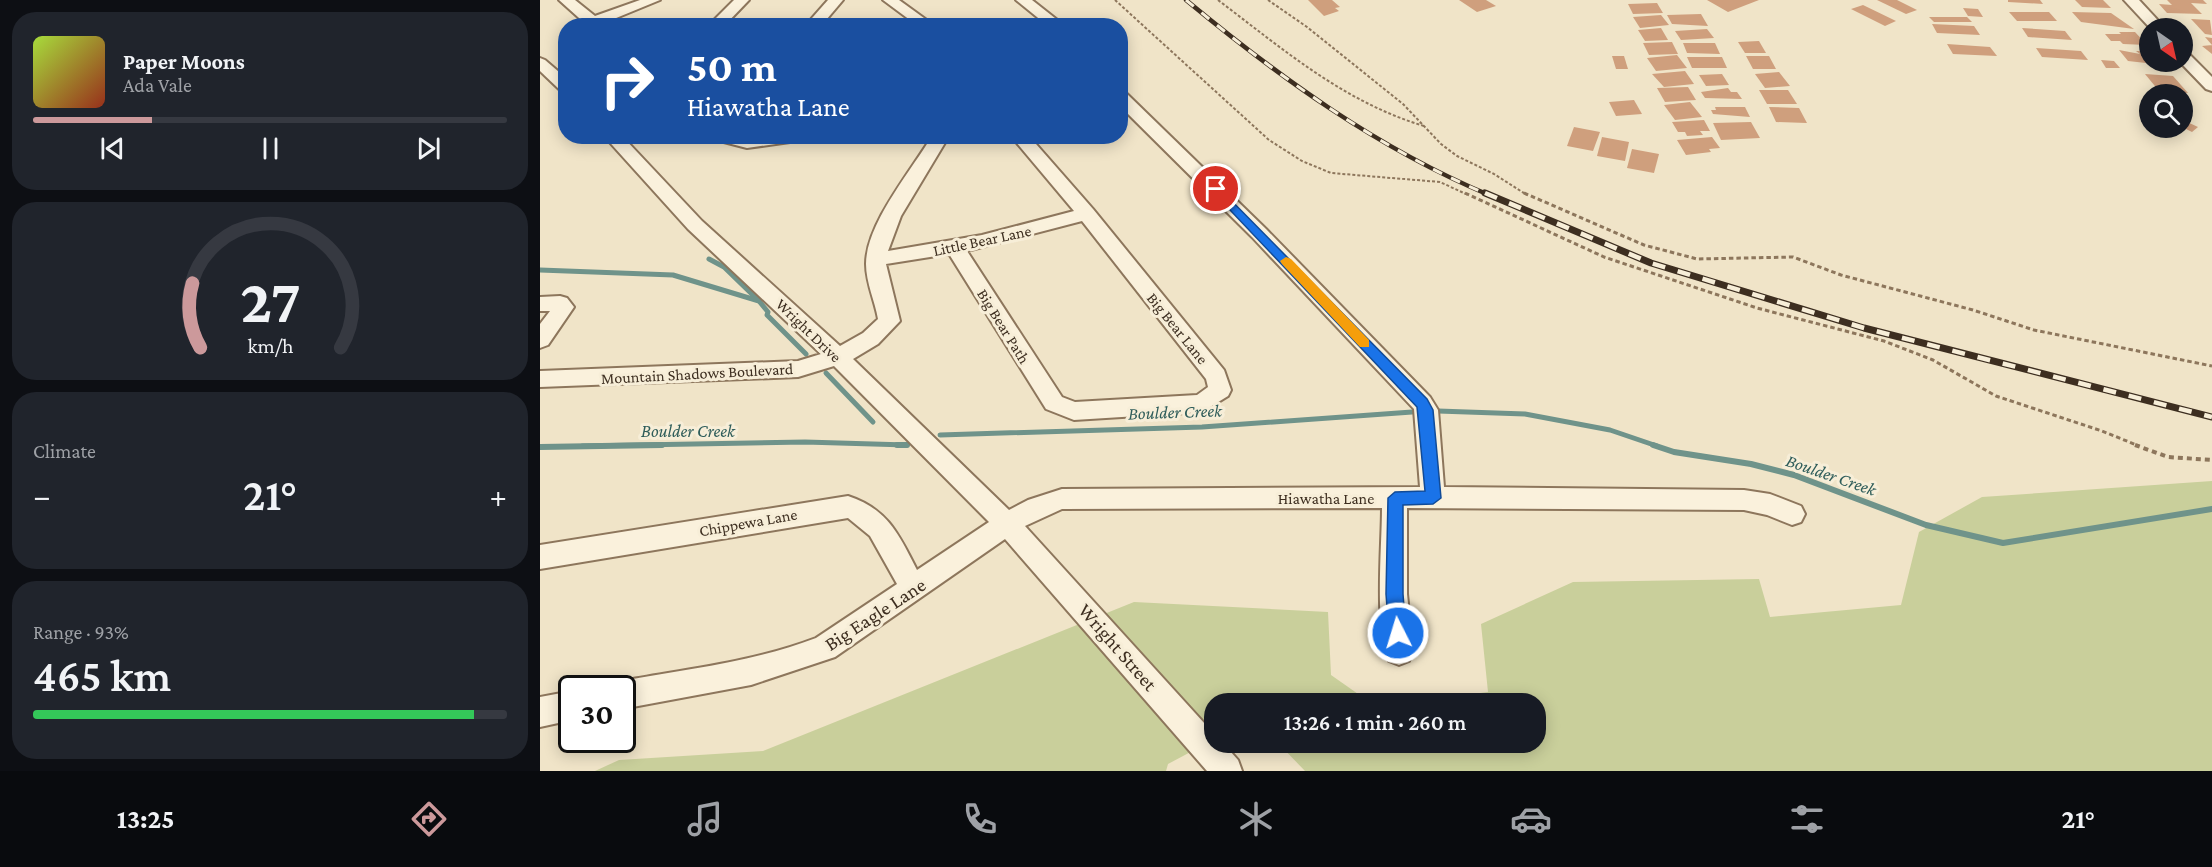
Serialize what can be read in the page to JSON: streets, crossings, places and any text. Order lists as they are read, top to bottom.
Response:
{
  "streets": {
    "street": [
      "Little Bear Lane",
      "Big Bear Path",
      "Big Bear Lane",
      "Wright Drive",
      "Mountain Shadows Boulevard",
      "Hiawatha Lane",
      "Chippewa Lane",
      "Big Eagle Lane",
      "Wright Street"
    ]
  },
  "crossings": [
    ["Little Bear Lane", "Big Bear Path"],
    ["Little Bear Lane", "Big Bear Lane"],
    ["Little Bear Lane", "Mountain Shadows Boulevard"],
    ["Big Bear Path", "Big Bear Lane"],
    ["Wright Drive", "Mountain Shadows Boulevard"],
    ["Wright Drive", "Hiawatha Lane"],
    ["Wright Drive", "Big Eagle Lane"],
    ["Wright Drive", "Wright Street"],
    ["Hiawatha Lane", "Big Eagle Lane"],
    ["Hiawatha Lane", "Wright Street"],
    ["Chippewa Lane", "Big Eagle Lane"],
    ["Big Eagle Lane", "Wright Street"]
  ],
  "water": ["Boulder Creek"],
  "north": "bottom right",
  "page": {
    "turn": ["50 m", "Hiawatha Lane"],
    "song": ["Paper Moons", "Ada Vale"],
    "tile": [
      "Climate",
      ["Range · 93%", "465 km"]
    ],
    "heat": ["−", "21°", "+"],
    "limit": "30",
    "trip": "13:26 · 1 min · 260 m",
    "tabs": ["13:25", "21°"],
    "gauge": ["27", "km/h"]
  }
}
